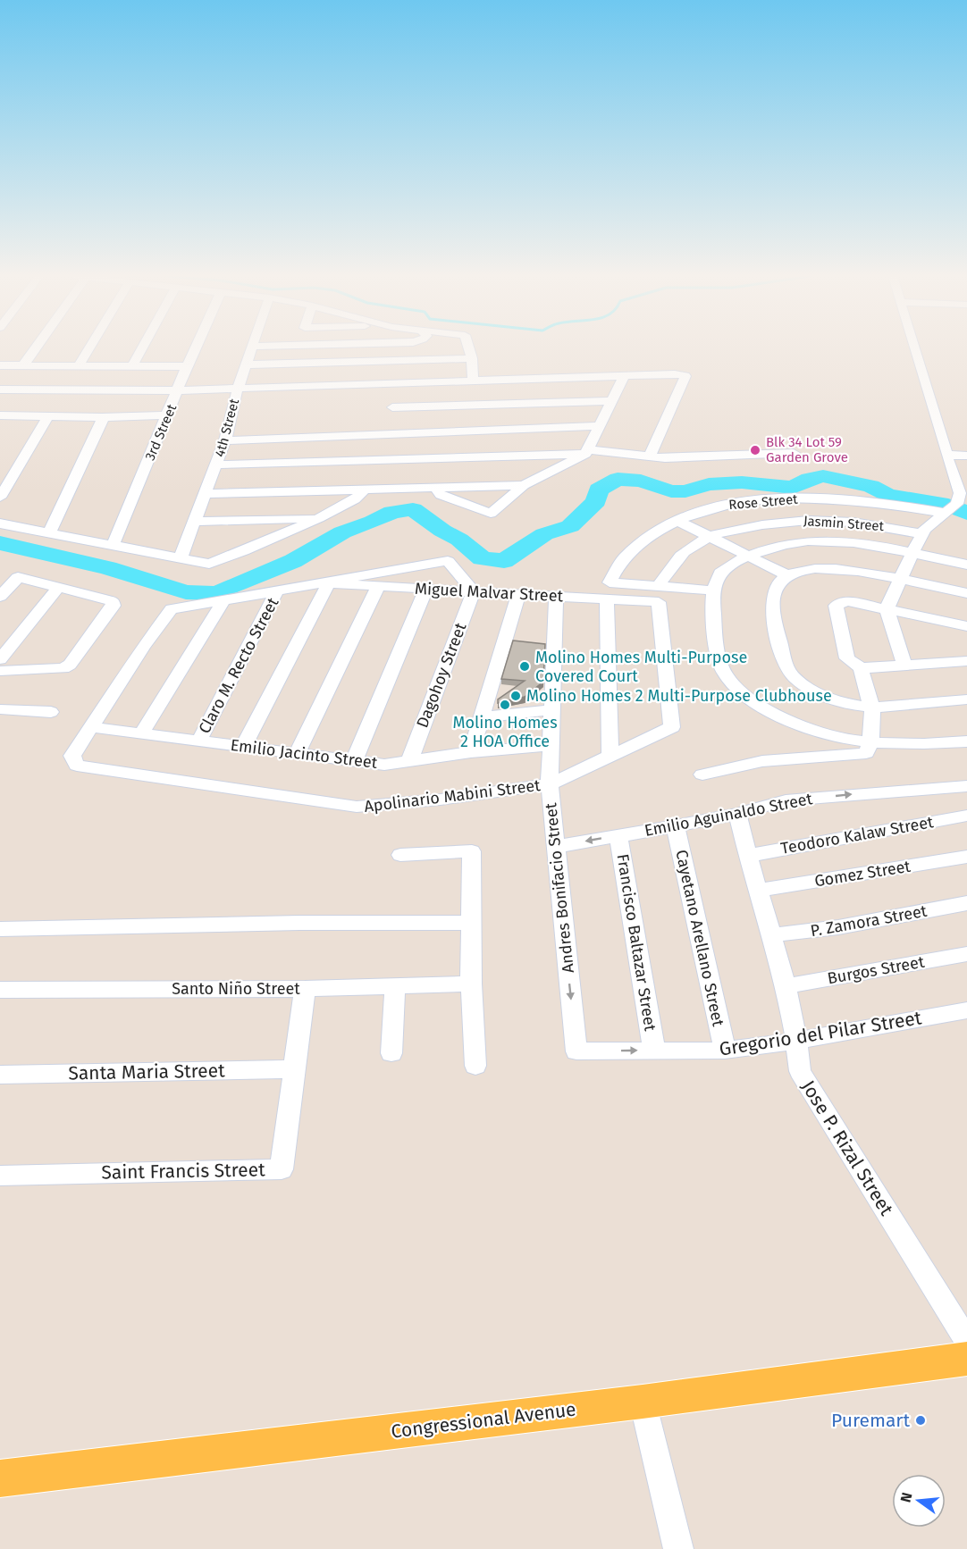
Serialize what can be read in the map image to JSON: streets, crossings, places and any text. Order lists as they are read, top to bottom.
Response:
{
  "streets": {
    "main road": ["Congressional Avenue"],
    "street": [
      "4th Street",
      "3rd Street",
      "Rose Street",
      "Jasmin Street",
      "Miguel Malvar Street",
      "Claro M. Recto Street",
      "Dagohoy Street",
      "Emilio Jacinto Street",
      "Apolinario Mabini Street",
      "Emilio Aguinaldo Street",
      "Teodoro Kalaw Street",
      "Gomez Street",
      "Andres Bonifacio Street",
      "P. Zamora Street",
      "Cayetano Arellano Street",
      "Francisco Baltazar Street",
      "Burgos Street",
      "Santo Niño Street",
      "Gregorio del Pilar Street",
      "Santa Maria Street",
      "Jose P. Rizal Street",
      "Saint Francis Street"
    ]
  },
  "crossings": [
    ["Rose Street", "Jasmin Street"],
    ["Rose Street", "Miguel Malvar Street"],
    ["Rose Street", "Apolinario Mabini Street"],
    ["Jasmin Street", "Miguel Malvar Street"],
    ["Jasmin Street", "Apolinario Mabini Street"],
    ["Miguel Malvar Street", "Dagohoy Street"],
    ["Miguel Malvar Street", "Apolinario Mabini Street"],
    ["Miguel Malvar Street", "Andres Bonifacio Street"],
    ["Claro M. Recto Street", "Emilio Jacinto Street"],
    ["Dagohoy Street", "Emilio Jacinto Street"],
    ["Emilio Jacinto Street", "Apolinario Mabini Street"],
    ["Emilio Jacinto Street", "Andres Bonifacio Street"],
    ["Apolinario Mabini Street", "Andres Bonifacio Street"],
    ["Emilio Aguinaldo Street", "Andres Bonifacio Street"],
    ["Emilio Aguinaldo Street", "Cayetano Arellano Street"],
    ["Emilio Aguinaldo Street", "Francisco Baltazar Street"],
    ["Emilio Aguinaldo Street", "Jose P. Rizal Street"],
    ["Teodoro Kalaw Street", "Jose P. Rizal Street"],
    ["Gomez Street", "Jose P. Rizal Street"],
    ["Andres Bonifacio Street", "Gregorio del Pilar Street"],
    ["P. Zamora Street", "Jose P. Rizal Street"],
    ["Cayetano Arellano Street", "Gregorio del Pilar Street"],
    ["Francisco Baltazar Street", "Gregorio del Pilar Street"],
    ["Burgos Street", "Jose P. Rizal Street"],
    ["Santo Niño Street", "Saint Francis Street"],
    ["Gregorio del Pilar Street", "Jose P. Rizal Street"],
    ["Santa Maria Street", "Saint Francis Street"]
  ],
  "places": [
    "Blk 34 Lot 59 Garden Grove",
    "Molino Homes Multi-Purpose Covered Court",
    "Molino Homes 2 Multi-Purpose Clubhouse",
    "Molino Homes 2 HOA Office",
    "Puremart"
  ],
  "north": "left"
}
